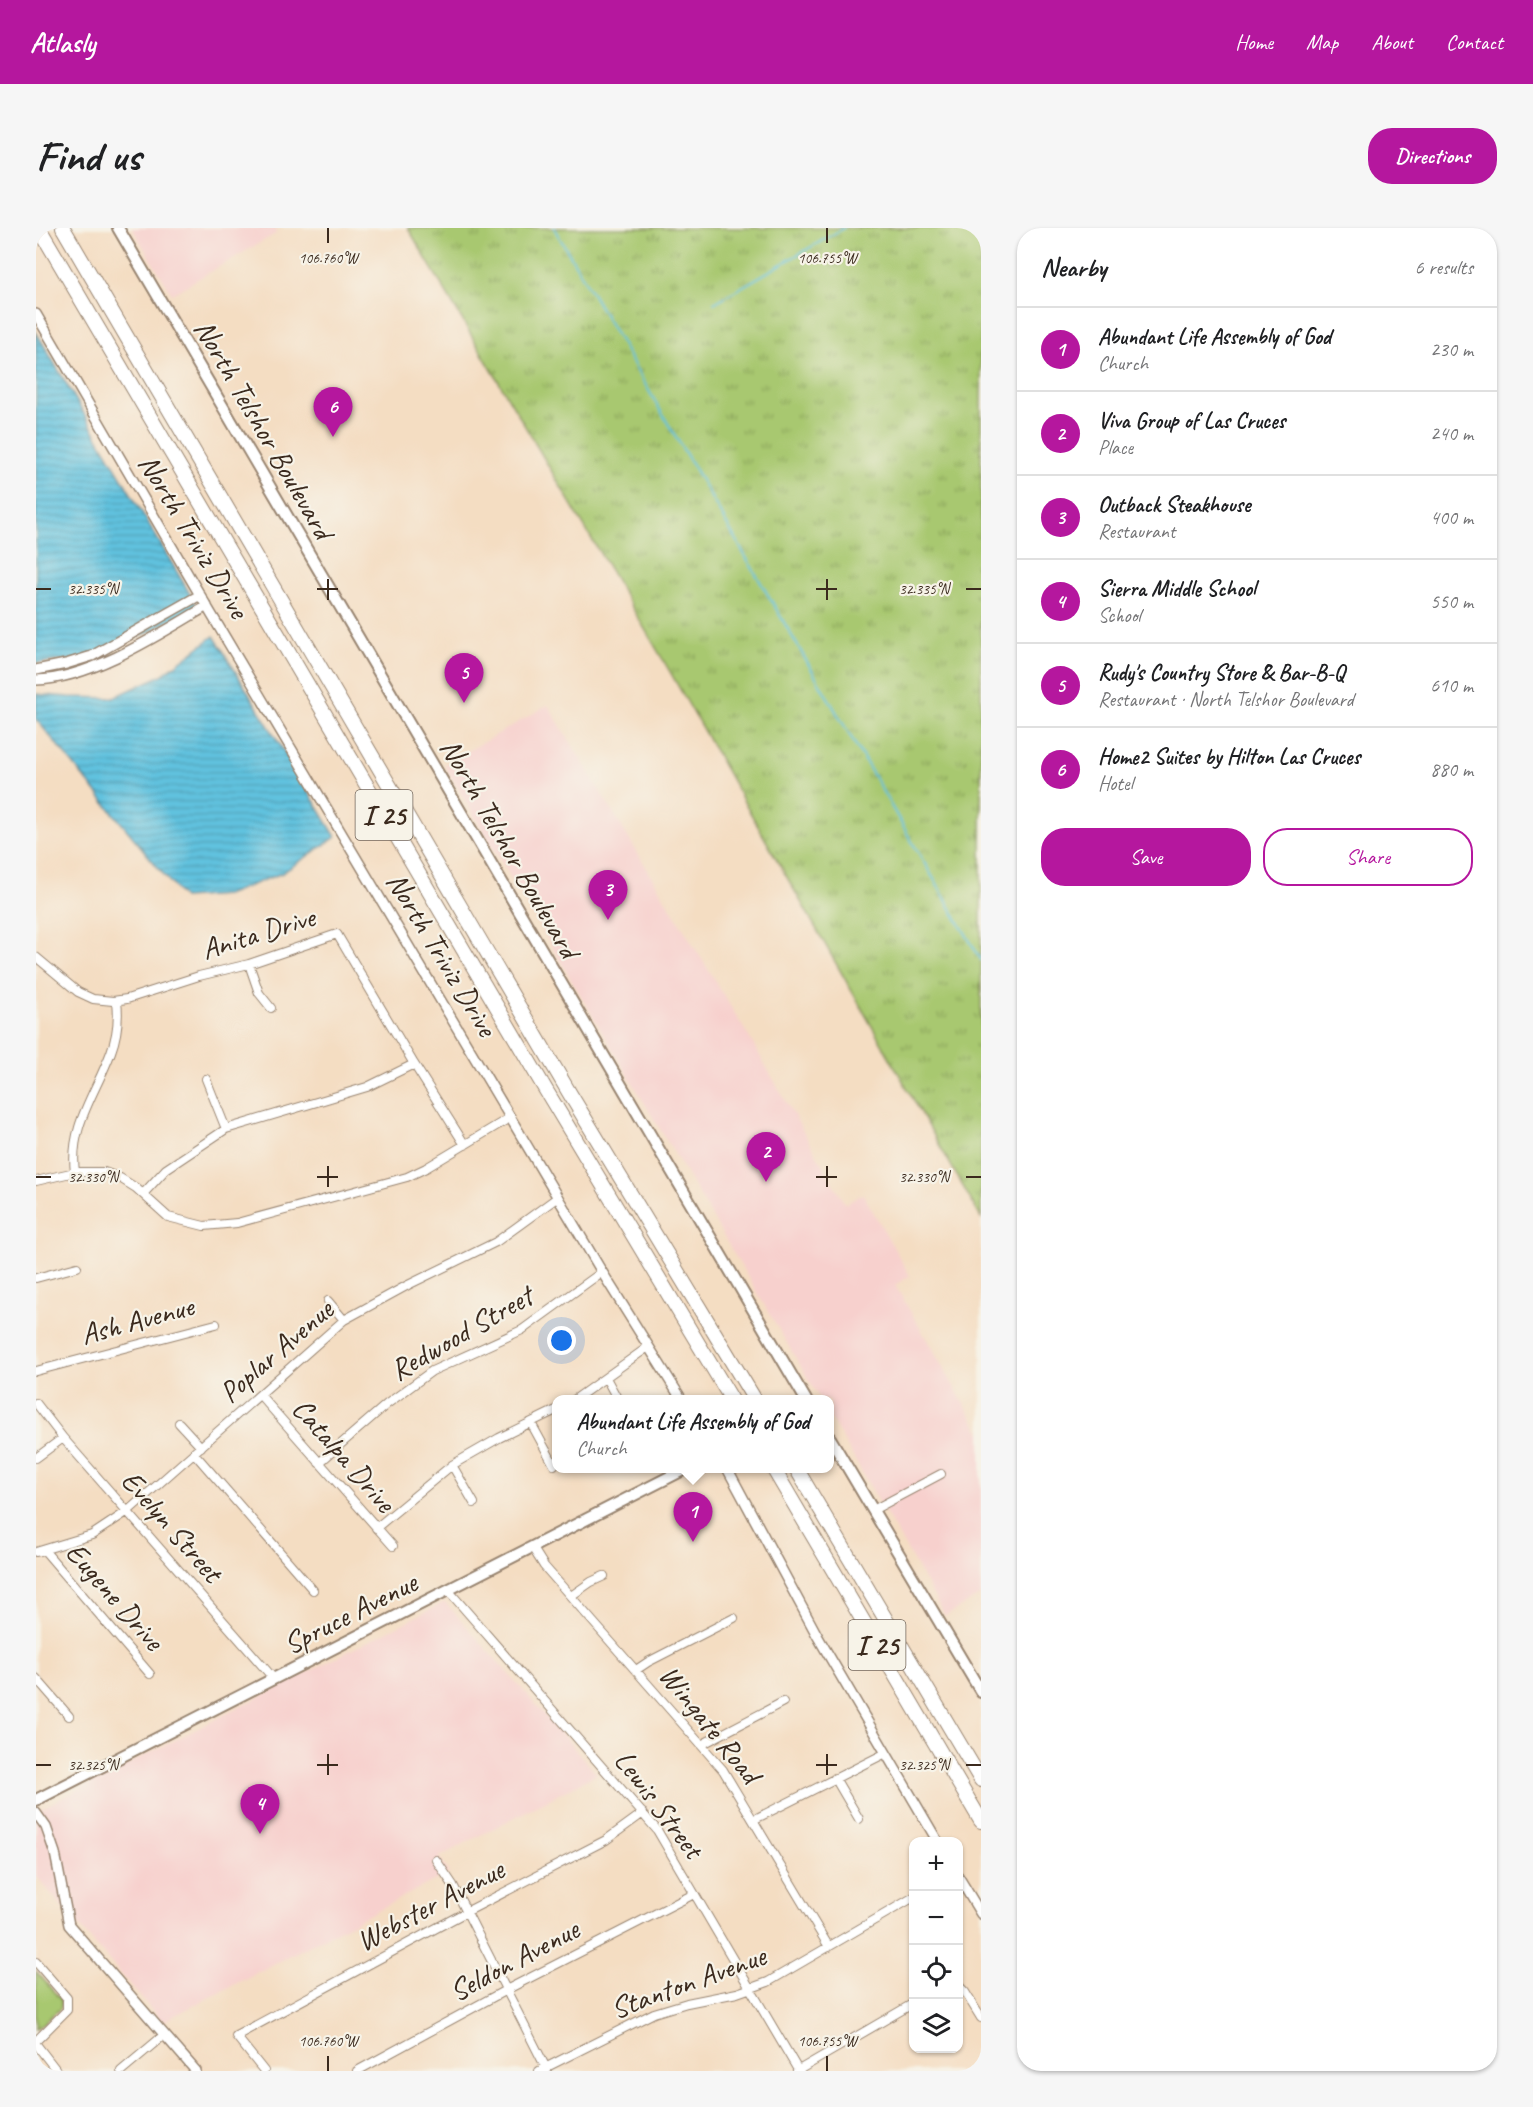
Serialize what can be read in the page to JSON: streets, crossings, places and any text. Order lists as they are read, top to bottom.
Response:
{
  "streets": {
    "highway": ["I 25"],
    "main road": ["North Telshor Boulevard", "Spruce Avenue"],
    "street": [
      "North Triviz Drive",
      "Anita Drive",
      "Ash Avenue",
      "Redwood Street",
      "Poplar Avenue",
      "Catalpa Drive",
      "Evelyn Street",
      "Eugene Drive",
      "Wingate Road",
      "Lewis Street",
      "Webster Avenue",
      "Seldon Avenue",
      "Stanton Avenue"
    ]
  },
  "crossings": [
    ["North Triviz Drive", "Redwood Street"],
    ["North Triviz Drive", "Poplar Avenue"],
    ["Redwood Street", "Catalpa Drive"],
    ["Poplar Avenue", "Catalpa Drive"],
    ["Poplar Avenue", "Evelyn Street"],
    ["Poplar Avenue", "Eugene Drive"],
    ["Evelyn Street", "Spruce Avenue"],
    ["Spruce Avenue", "Wingate Road"],
    ["Spruce Avenue", "Lewis Street"],
    ["Wingate Road", "Stanton Avenue"],
    ["Lewis Street", "Webster Avenue"],
    ["Lewis Street", "Seldon Avenue"],
    ["Lewis Street", "Stanton Avenue"]
  ],
  "page": {
    "header": "Atlasly",
    "nav": [
      "Home",
      "Map",
      "About",
      "Contact"
    ],
    "buttons": [
      "Directions",
      ["Save", "Share"]
    ],
    "title": "Find us",
    "heading": ["Nearby", "6 results"],
    "list": [
      {
        "mark": "1",
        "name": "Abundant Life Assembly of God",
        "note": "Church",
        "value": "230 m"
      },
      {
        "mark": "2",
        "name": "Viva Group of Las Cruces",
        "note": "Place",
        "value": "240 m"
      },
      {
        "mark": "3",
        "name": "Outback Steakhouse",
        "note": "Restaurant",
        "value": "400 m"
      },
      {
        "mark": "4",
        "name": "Sierra Middle School",
        "note": "School",
        "value": "550 m"
      },
      {
        "mark": "5",
        "name": "Rudy's Country Store & Bar-B-Q",
        "note": "Restaurant · North Telshor Boulevard",
        "value": "610 m"
      },
      {
        "mark": "6",
        "name": "Home2 Suites by Hilton Las Cruces",
        "note": "Hotel",
        "value": "880 m"
      }
    ],
    "pins": [
      "6",
      "5",
      "3",
      "2",
      "1",
      "4"
    ],
    "popup": ["Abundant Life Assembly of God", "Church"],
    "map_buttons": ["+", "−"]
  },
  "coordinates": [
    "106.760°W",
    "106.755°W",
    "32.335°N",
    "32.330°N",
    "32.325°N"
  ]
}
